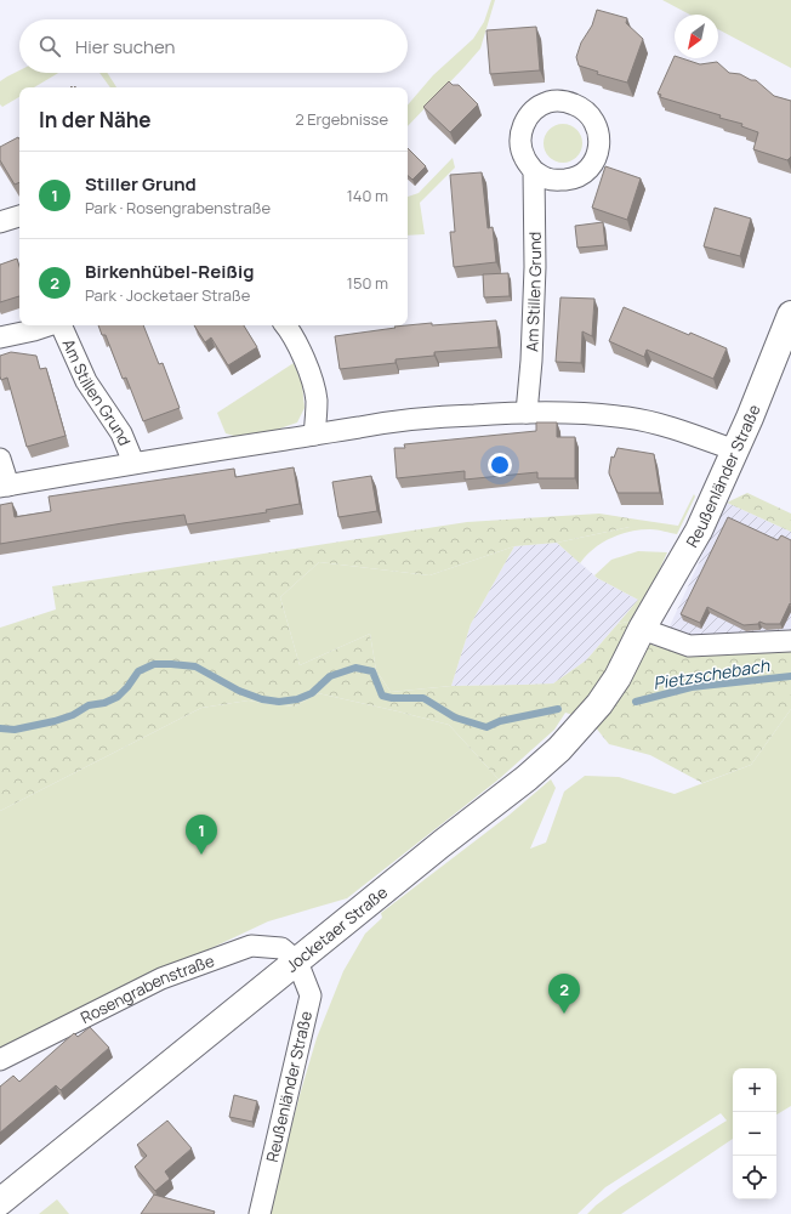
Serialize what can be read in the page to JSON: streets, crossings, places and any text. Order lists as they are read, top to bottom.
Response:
{
  "streets": {
    "street": [
      "Am Stillen Grund",
      "Reußenländer Straße",
      "Jocketaer Straße",
      "Rosengrabenstraße"
    ]
  },
  "crossings": [
    ["Am Stillen Grund", "Reußenländer Straße"],
    ["Reußenländer Straße", "Jocketaer Straße"],
    ["Reußenländer Straße", "Rosengrabenstraße"],
    ["Jocketaer Straße", "Rosengrabenstraße"]
  ],
  "water": ["Pietzschebach"],
  "north": "bottom left",
  "page": {
    "search": "Hier suchen",
    "heading": ["In der Nähe", "2 Ergebnisse"],
    "list": [
      {
        "mark": "1",
        "name": "Stiller Grund",
        "note": "Park · Rosengrabenstraße",
        "value": "140 m"
      },
      {
        "mark": "2",
        "name": "Birkenhübel-Reißig",
        "note": "Park · Jocketaer Straße",
        "value": "150 m"
      }
    ],
    "pins": ["1", "2"],
    "map_buttons": ["+", "−"]
  }
}
